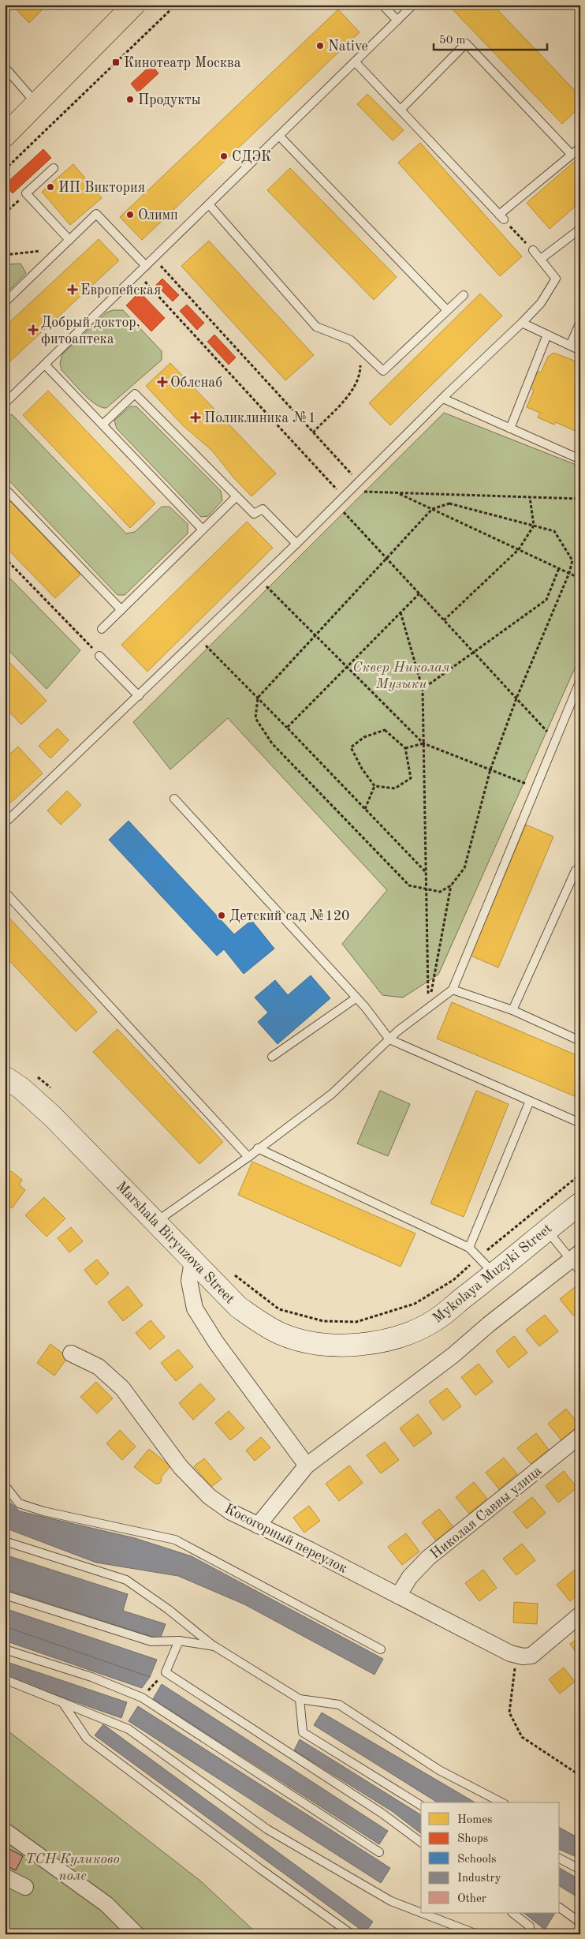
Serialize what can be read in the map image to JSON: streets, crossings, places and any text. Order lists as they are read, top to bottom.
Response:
{
  "streets": {
    "main road": ["Marshala Biryuzova Street", "Mykolaya Muzyki Street"],
    "street": ["Николая Саввы улица", "Косогорный переулок"]
  },
  "crossings": [
    ["Marshala Biryuzova Street", "Mykolaya Muzyki Street"],
    ["Николая Саввы улица", "Косогорный переулок"]
  ],
  "parks": ["Сквер Николая Музыки", "ТСН Куликово поле"],
  "places": {
    "other": [
      "Native",
      "Продукты",
      "СДЭК",
      "ИП Виктория",
      "Олимп",
      "Детский сад №120"
    ],
    "transit": ["Кинотеатр Москва"],
    "health": [
      "Европейская",
      "Добрый доктор, фитоаптека",
      "Облснаб",
      "Поликлиника №1"
    ]
  },
  "legend": [
    "Homes",
    "Shops",
    "Schools",
    "Industry",
    "Other"
  ],
  "scale_bar": "50 m"
}
